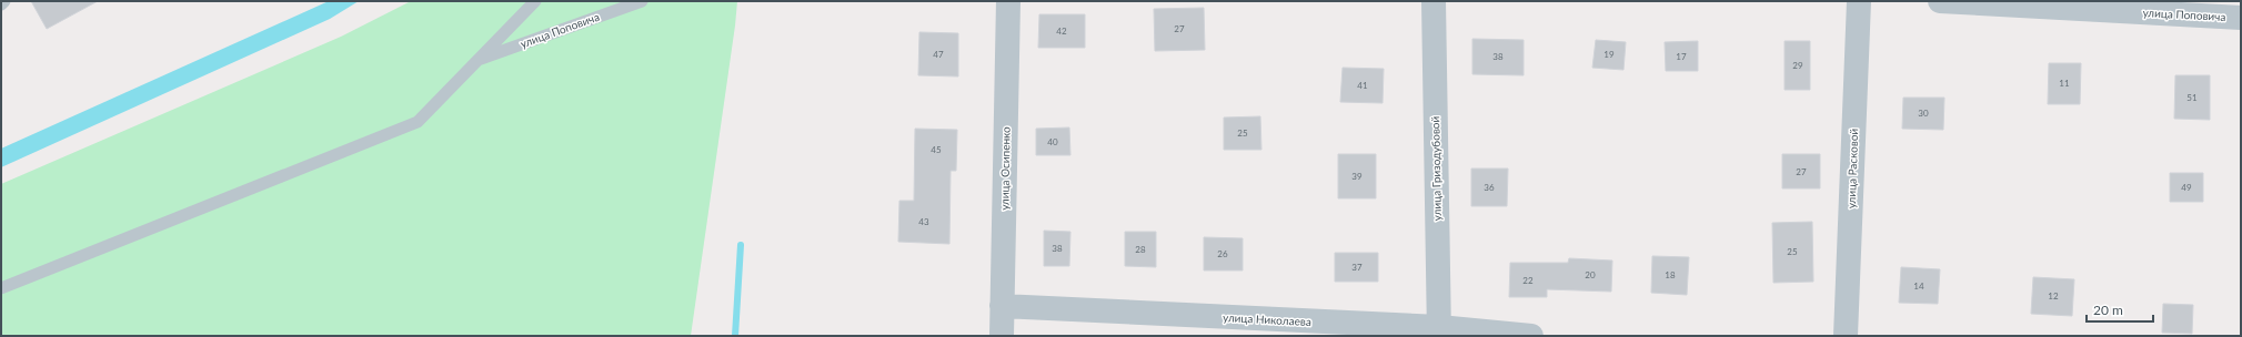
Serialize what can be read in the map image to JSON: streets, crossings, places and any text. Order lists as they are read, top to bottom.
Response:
{
  "streets": {
    "street": [
      "улица Поповича",
      "улица Осипенко",
      "улица Гризодубовой",
      "улица Расковой",
      "улица Николаева"
    ]
  },
  "crossings": [
    ["улица Осипенко", "улица Николаева"],
    ["улица Гризодубовой", "улица Николаева"]
  ],
  "house_numbers": [
    "27",
    "42",
    "47",
    "19",
    "38",
    "17",
    "29",
    "11",
    "41",
    "51",
    "30",
    "25",
    "40",
    "45",
    "27",
    "39",
    "36",
    "49",
    "43",
    "38",
    "28",
    "25",
    "26",
    "37",
    "20",
    "18",
    "22",
    "14",
    "12"
  ],
  "scale_bar": "20 m"
}
